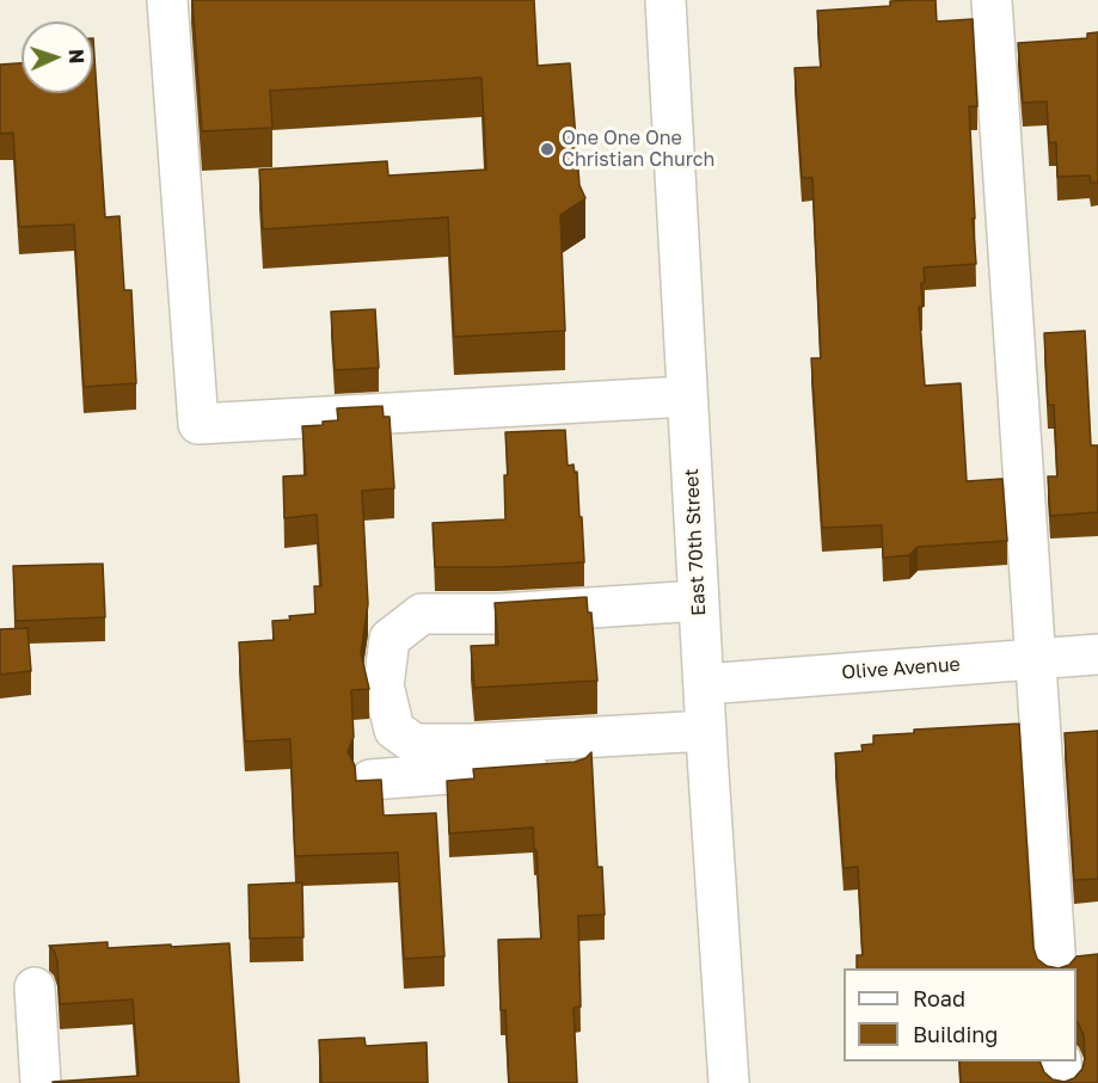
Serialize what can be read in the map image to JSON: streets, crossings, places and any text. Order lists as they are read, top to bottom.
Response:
{
  "streets": {
    "street": ["East 70th Street", "Olive Avenue"]
  },
  "crossings": [
    ["East 70th Street", "Olive Avenue"]
  ],
  "places": ["One One One Christian Church"],
  "legend": ["Road", "Building"],
  "north": "right"
}
